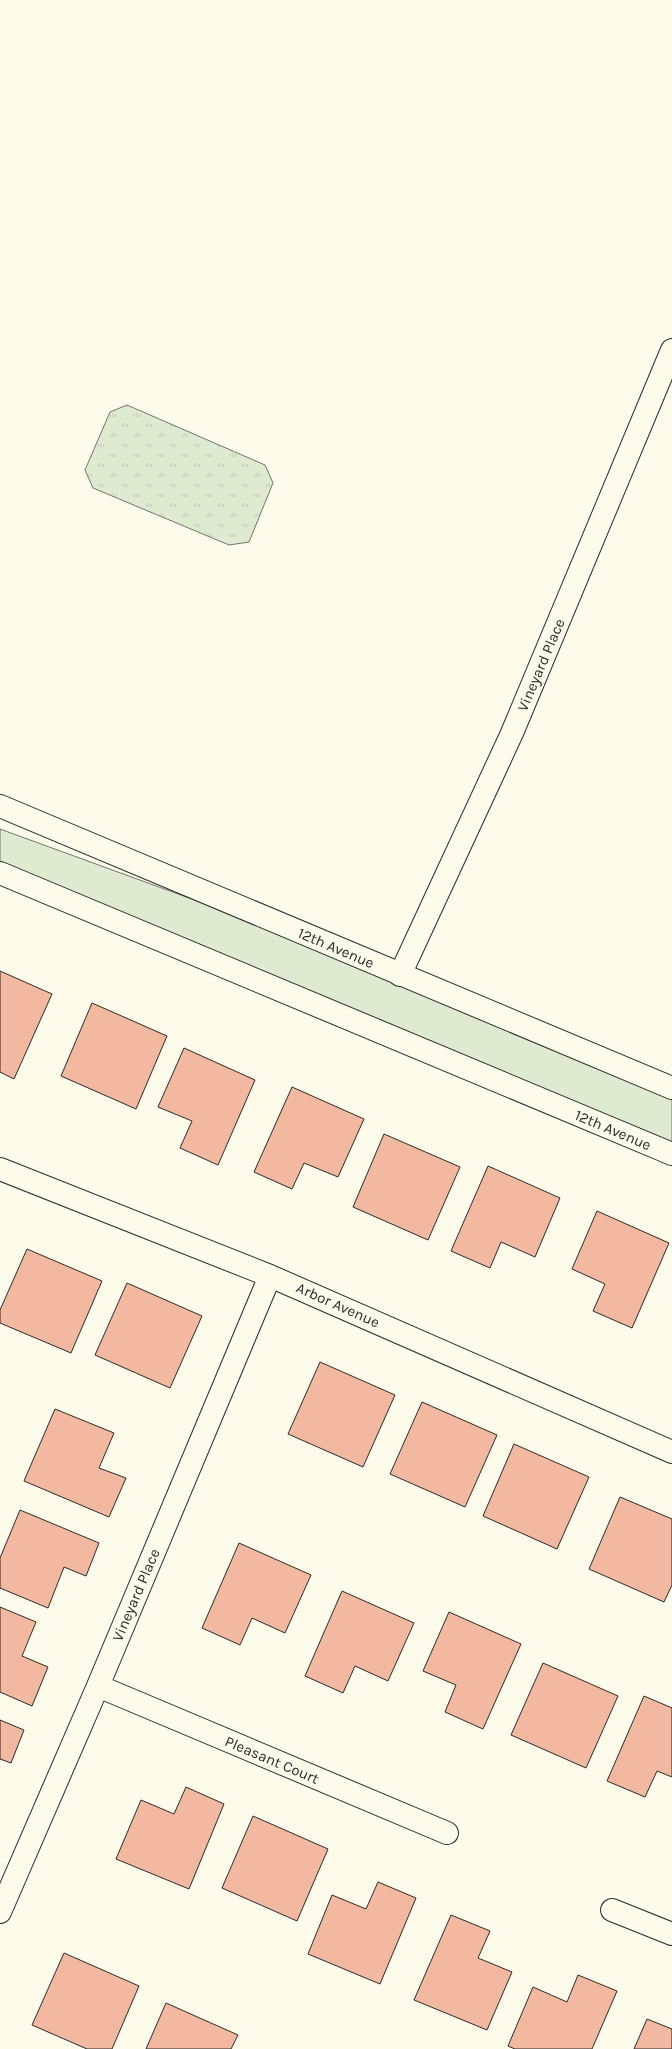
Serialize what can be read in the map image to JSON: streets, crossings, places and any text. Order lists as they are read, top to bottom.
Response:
{
  "streets": {
    "street": [
      "Vineyard Place",
      "12th Avenue",
      "Arbor Avenue",
      "Pleasant Court"
    ]
  },
  "crossings": [
    ["Vineyard Place", "12th Avenue"],
    ["Vineyard Place", "Arbor Avenue"],
    ["Vineyard Place", "Pleasant Court"]
  ]
}
